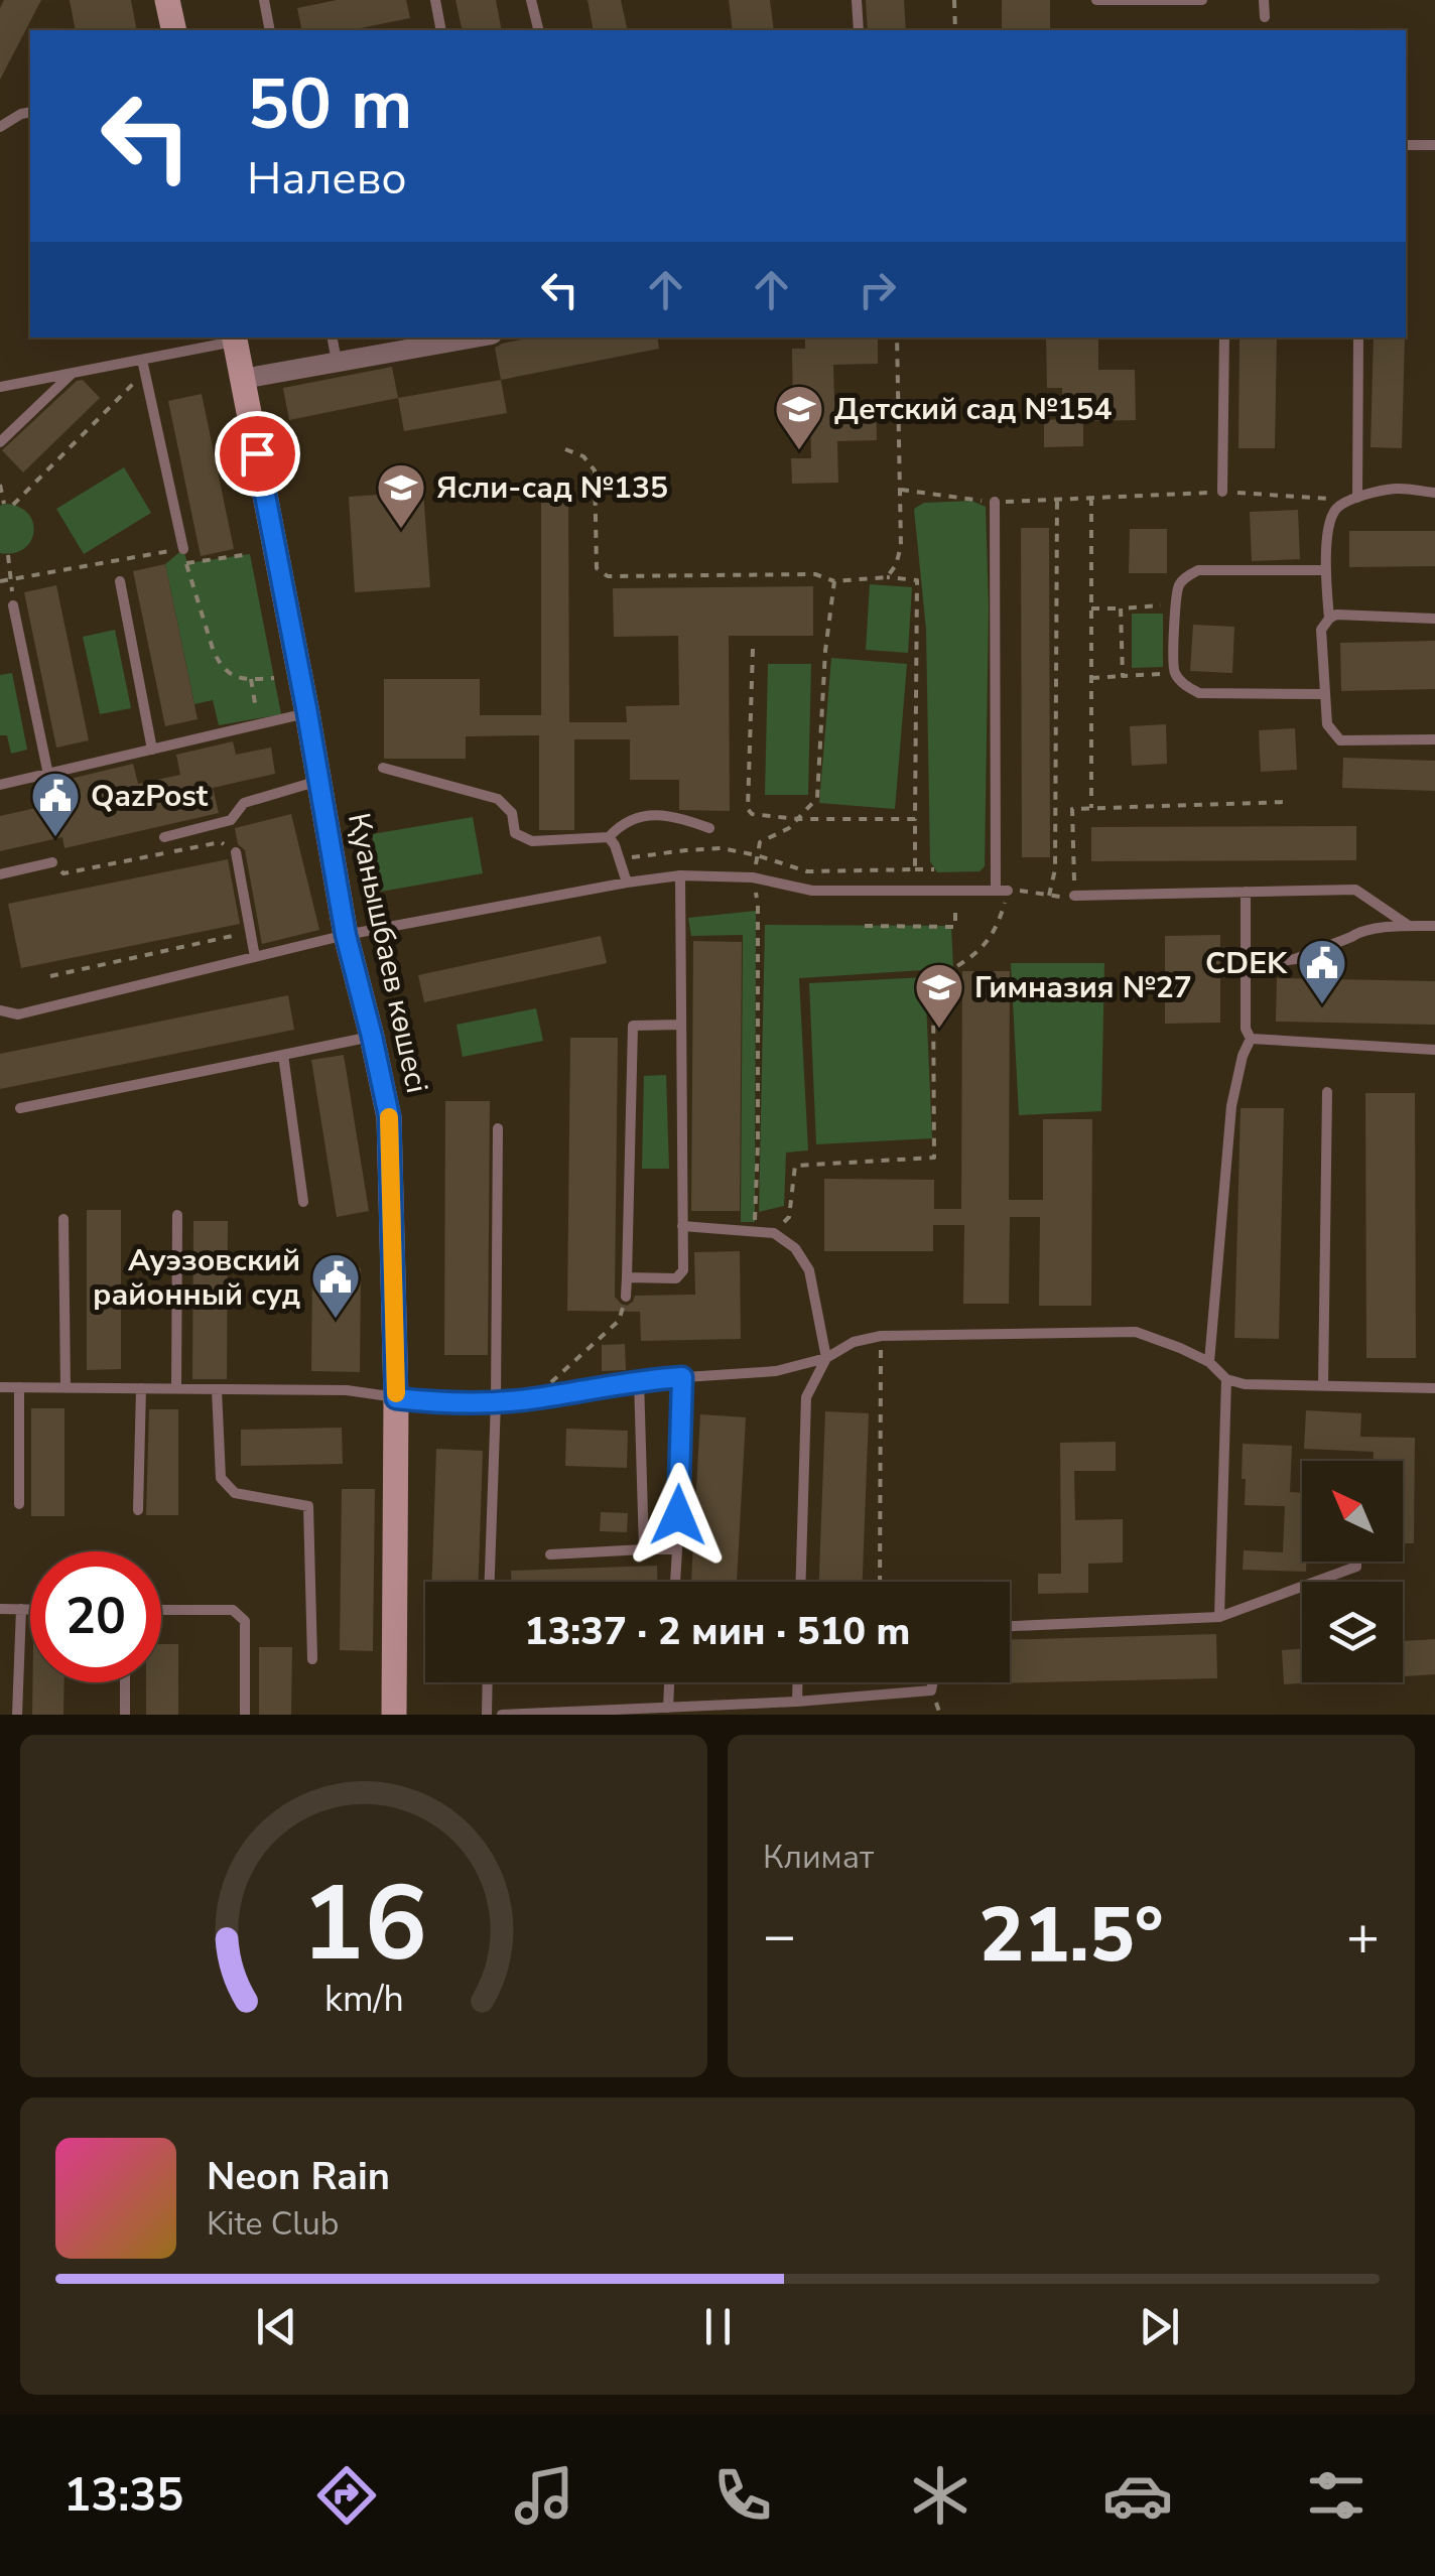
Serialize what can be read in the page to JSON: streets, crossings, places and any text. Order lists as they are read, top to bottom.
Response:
{
  "streets": {
    "street": ["Қуанышбаев көшесі"]
  },
  "places": {
    "school or university": ["Детский сад №154", "Ясли-сад №135", "Гимназия №27"],
    "public building": ["QazPost", "CDEK", "Ауэзовский районный суд"]
  },
  "north": "top left",
  "page": {
    "turn": ["50 m", "Налево"],
    "limit": "20",
    "trip": "13:37 · 2 мин · 510 m",
    "tile": "Климат",
    "heat": ["−", "21.5°", "+"],
    "song": ["Neon Rain", "Kite Club"],
    "tabs": "13:35",
    "gauge": ["16", "km/h"]
  }
}
